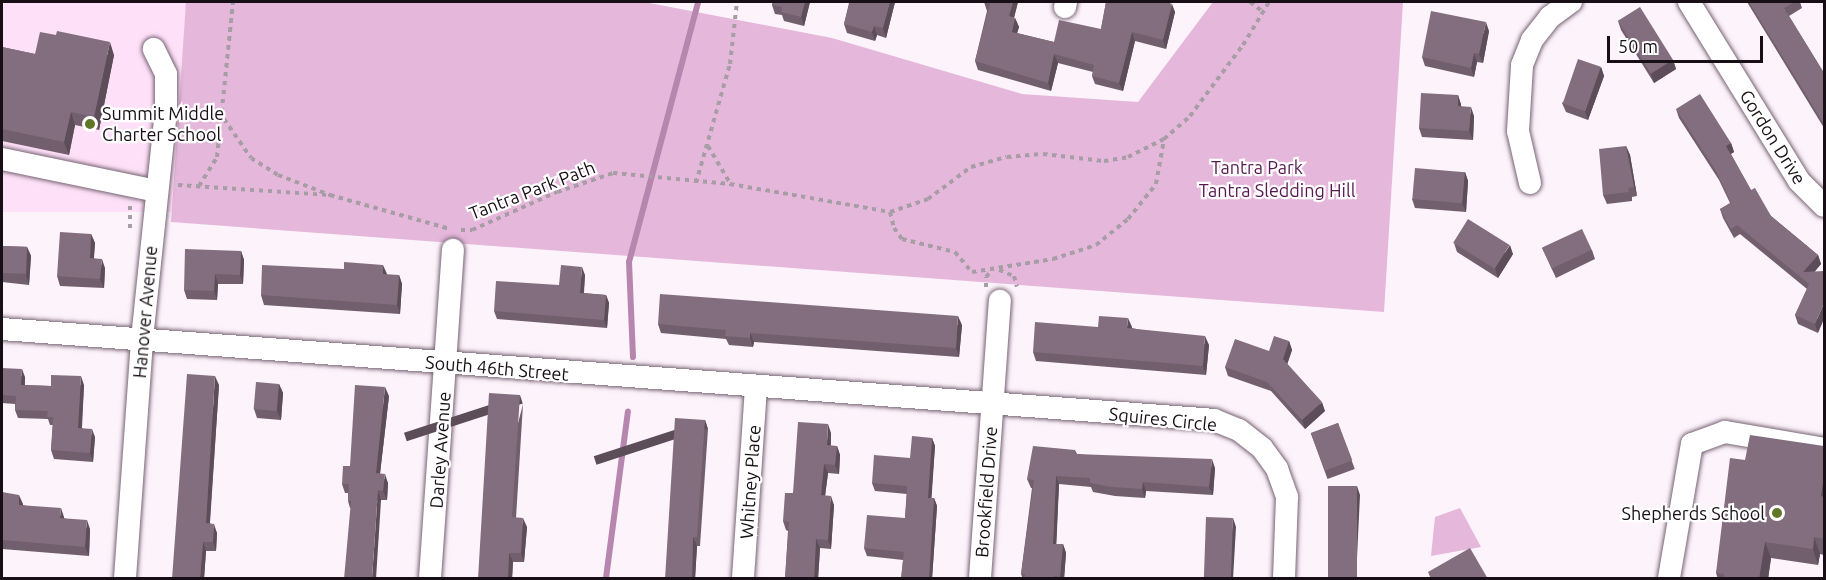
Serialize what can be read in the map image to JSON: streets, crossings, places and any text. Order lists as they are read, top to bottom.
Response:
{
  "streets": {
    "street": [
      "Gordon Drive",
      "Hanover Avenue",
      "South 46th Street",
      "Squires Circle",
      "Darley Avenue",
      "Whitney Place",
      "Brookfield Drive"
    ],
    "path": ["Tantra Park Path"]
  },
  "crossings": [
    ["Hanover Avenue", "South 46th Street"],
    ["South 46th Street", "Squires Circle"],
    ["South 46th Street", "Darley Avenue"],
    ["South 46th Street", "Whitney Place"],
    ["South 46th Street", "Brookfield Drive"],
    ["Squires Circle", "Brookfield Drive"]
  ],
  "parks": ["Tantra Park", "Tantra Sledding Hill"],
  "places": ["Summit Middle Charter School", "Shepherds School"],
  "scale_bar": "50 m"
}
